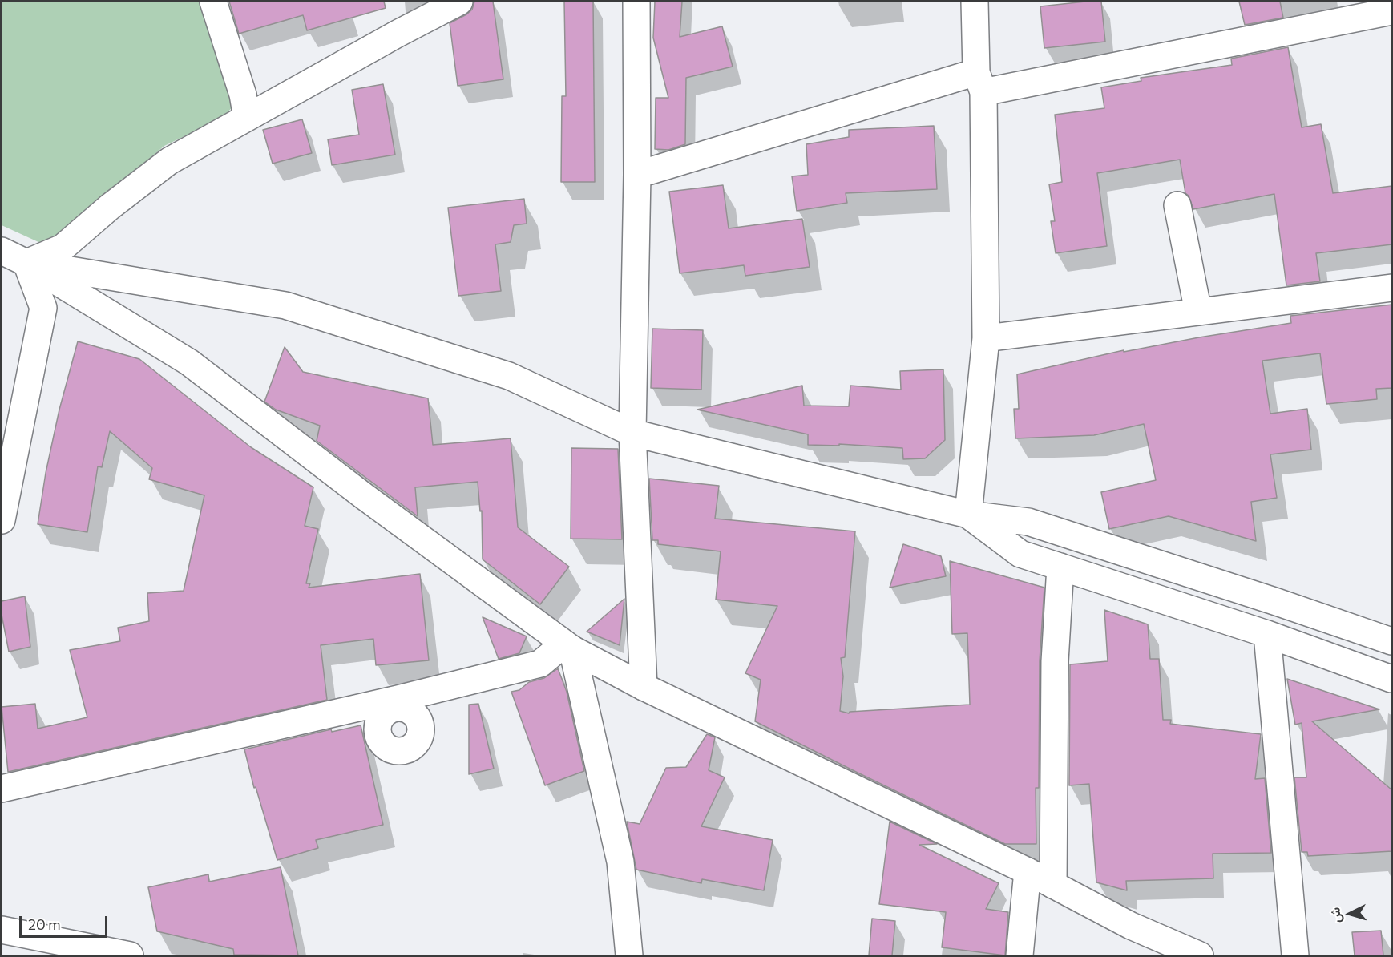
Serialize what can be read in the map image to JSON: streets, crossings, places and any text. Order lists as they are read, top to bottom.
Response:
{
  "scale_bar": "20 m",
  "north": "left"
}
